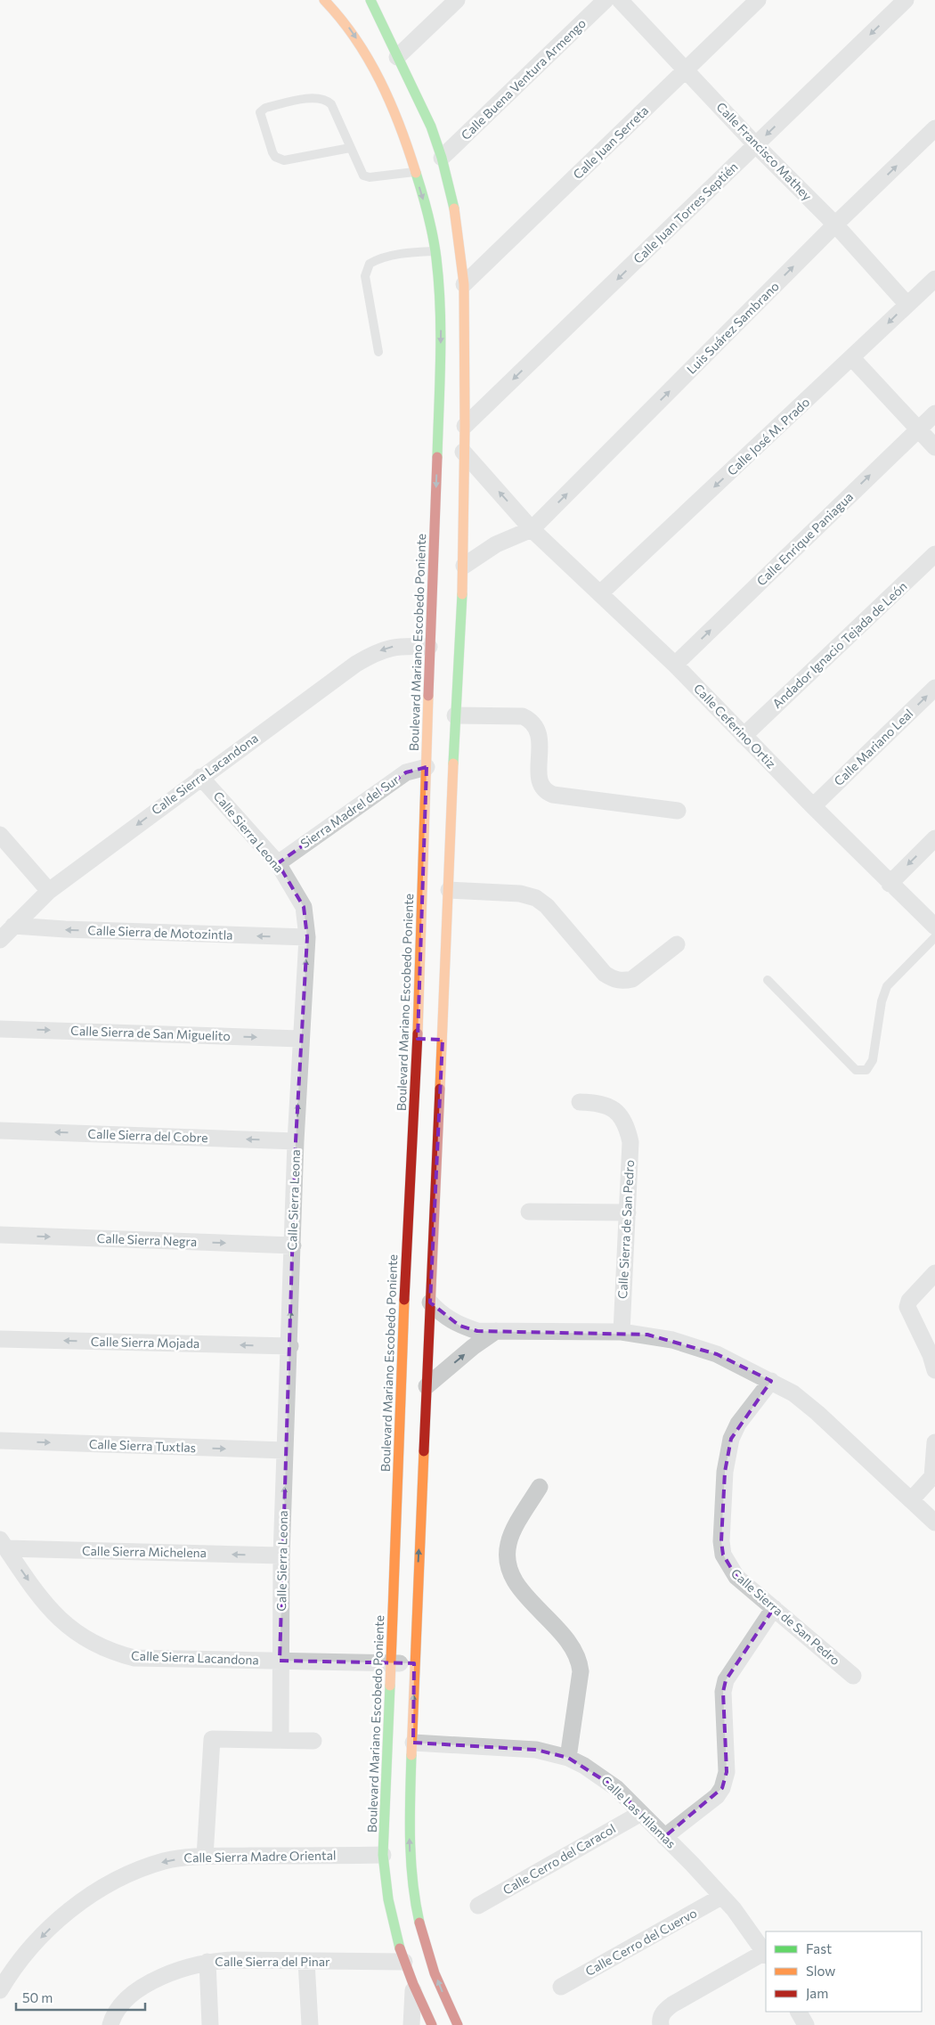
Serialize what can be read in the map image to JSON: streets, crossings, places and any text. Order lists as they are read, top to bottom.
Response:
{
  "streets": {
    "street": [
      "Calle Buena Ventura Armengo",
      "Calle Juan Serreta",
      "Calle Francisco Mathey",
      "Calle Juan Torres Septién",
      "Luis Suárez Sambrano",
      "Calle José M. Prado",
      "Calle Enrique Paniagua",
      "Boulevard Mariano Escobedo Poniente",
      "Andador Ignacio Tejada de León",
      "Calle Ceferino Ortiz",
      "Calle Mariano Leal",
      "Calle Sierra Lacandona",
      "Sierra Madrel del Sur",
      "Calle Sierra Leona",
      "Calle Sierra de Motozintla",
      "Calle Sierra de San Miguelito",
      "Calle Sierra del Cobre",
      "Calle Sierra de San Pedro",
      "Calle Sierra Negra",
      "Calle Sierra Mojada",
      "Calle Sierra Tuxtlas",
      "Calle Sierra Michelena",
      "Calle Las Hilamas",
      "Calle Sierra Madre Oriental",
      "Calle Cerro del Caracol",
      "Calle Cerro del Cuervo",
      "Calle Sierra del Pinar"
    ]
  },
  "crossings": [
    ["Calle Buena Ventura Armengo", "Boulevard Mariano Escobedo Poniente"],
    ["Calle Juan Serreta", "Calle Francisco Mathey"],
    ["Calle Juan Serreta", "Boulevard Mariano Escobedo Poniente"],
    ["Calle Francisco Mathey", "Calle Juan Torres Septién"],
    ["Calle Francisco Mathey", "Luis Suárez Sambrano"],
    ["Calle Francisco Mathey", "Calle José M. Prado"],
    ["Calle Juan Torres Septién", "Boulevard Mariano Escobedo Poniente"],
    ["Luis Suárez Sambrano", "Calle Ceferino Ortiz"],
    ["Calle José M. Prado", "Calle Ceferino Ortiz"],
    ["Calle Enrique Paniagua", "Calle Ceferino Ortiz"],
    ["Boulevard Mariano Escobedo Poniente", "Calle Ceferino Ortiz"],
    ["Boulevard Mariano Escobedo Poniente", "Calle Sierra Lacandona"],
    ["Boulevard Mariano Escobedo Poniente", "Sierra Madrel del Sur"],
    ["Boulevard Mariano Escobedo Poniente", "Calle Las Hilamas"],
    ["Boulevard Mariano Escobedo Poniente", "Calle Sierra Madre Oriental"],
    ["Boulevard Mariano Escobedo Poniente", "Calle Sierra del Pinar"],
    ["Andador Ignacio Tejada de León", "Calle Ceferino Ortiz"],
    ["Calle Ceferino Ortiz", "Calle Mariano Leal"],
    ["Calle Sierra Lacandona", "Calle Sierra Leona"],
    ["Calle Sierra Lacandona", "Calle Sierra de Motozintla"],
    ["Calle Sierra Lacandona", "Calle Sierra Michelena"],
    ["Sierra Madrel del Sur", "Calle Sierra Leona"],
    ["Calle Sierra Leona", "Calle Sierra de Motozintla"],
    ["Calle Sierra Leona", "Calle Sierra de San Miguelito"],
    ["Calle Sierra Leona", "Calle Sierra del Cobre"],
    ["Calle Sierra Leona", "Calle Sierra Negra"],
    ["Calle Sierra Leona", "Calle Sierra Mojada"],
    ["Calle Sierra Leona", "Calle Sierra Tuxtlas"],
    ["Calle Sierra Leona", "Calle Sierra Michelena"],
    ["Calle Las Hilamas", "Calle Cerro del Caracol"],
    ["Calle Las Hilamas", "Calle Cerro del Cuervo"]
  ],
  "one_way": [
    "Calle Juan Torres Septién",
    "Luis Suárez Sambrano",
    "Calle José M. Prado",
    "Calle Enrique Paniagua",
    "Calle Sierra Leona",
    "Calle Sierra de Motozintla",
    "Calle Sierra de San Miguelito",
    "Calle Sierra del Cobre",
    "Calle Sierra Negra",
    "Calle Sierra Mojada",
    "Calle Sierra Tuxtlas",
    "Calle Sierra Michelena",
    "Calle Sierra Madre Oriental"
  ],
  "legend": ["Fast", "Slow", "Jam"],
  "scale_bar": "50 m"
}
